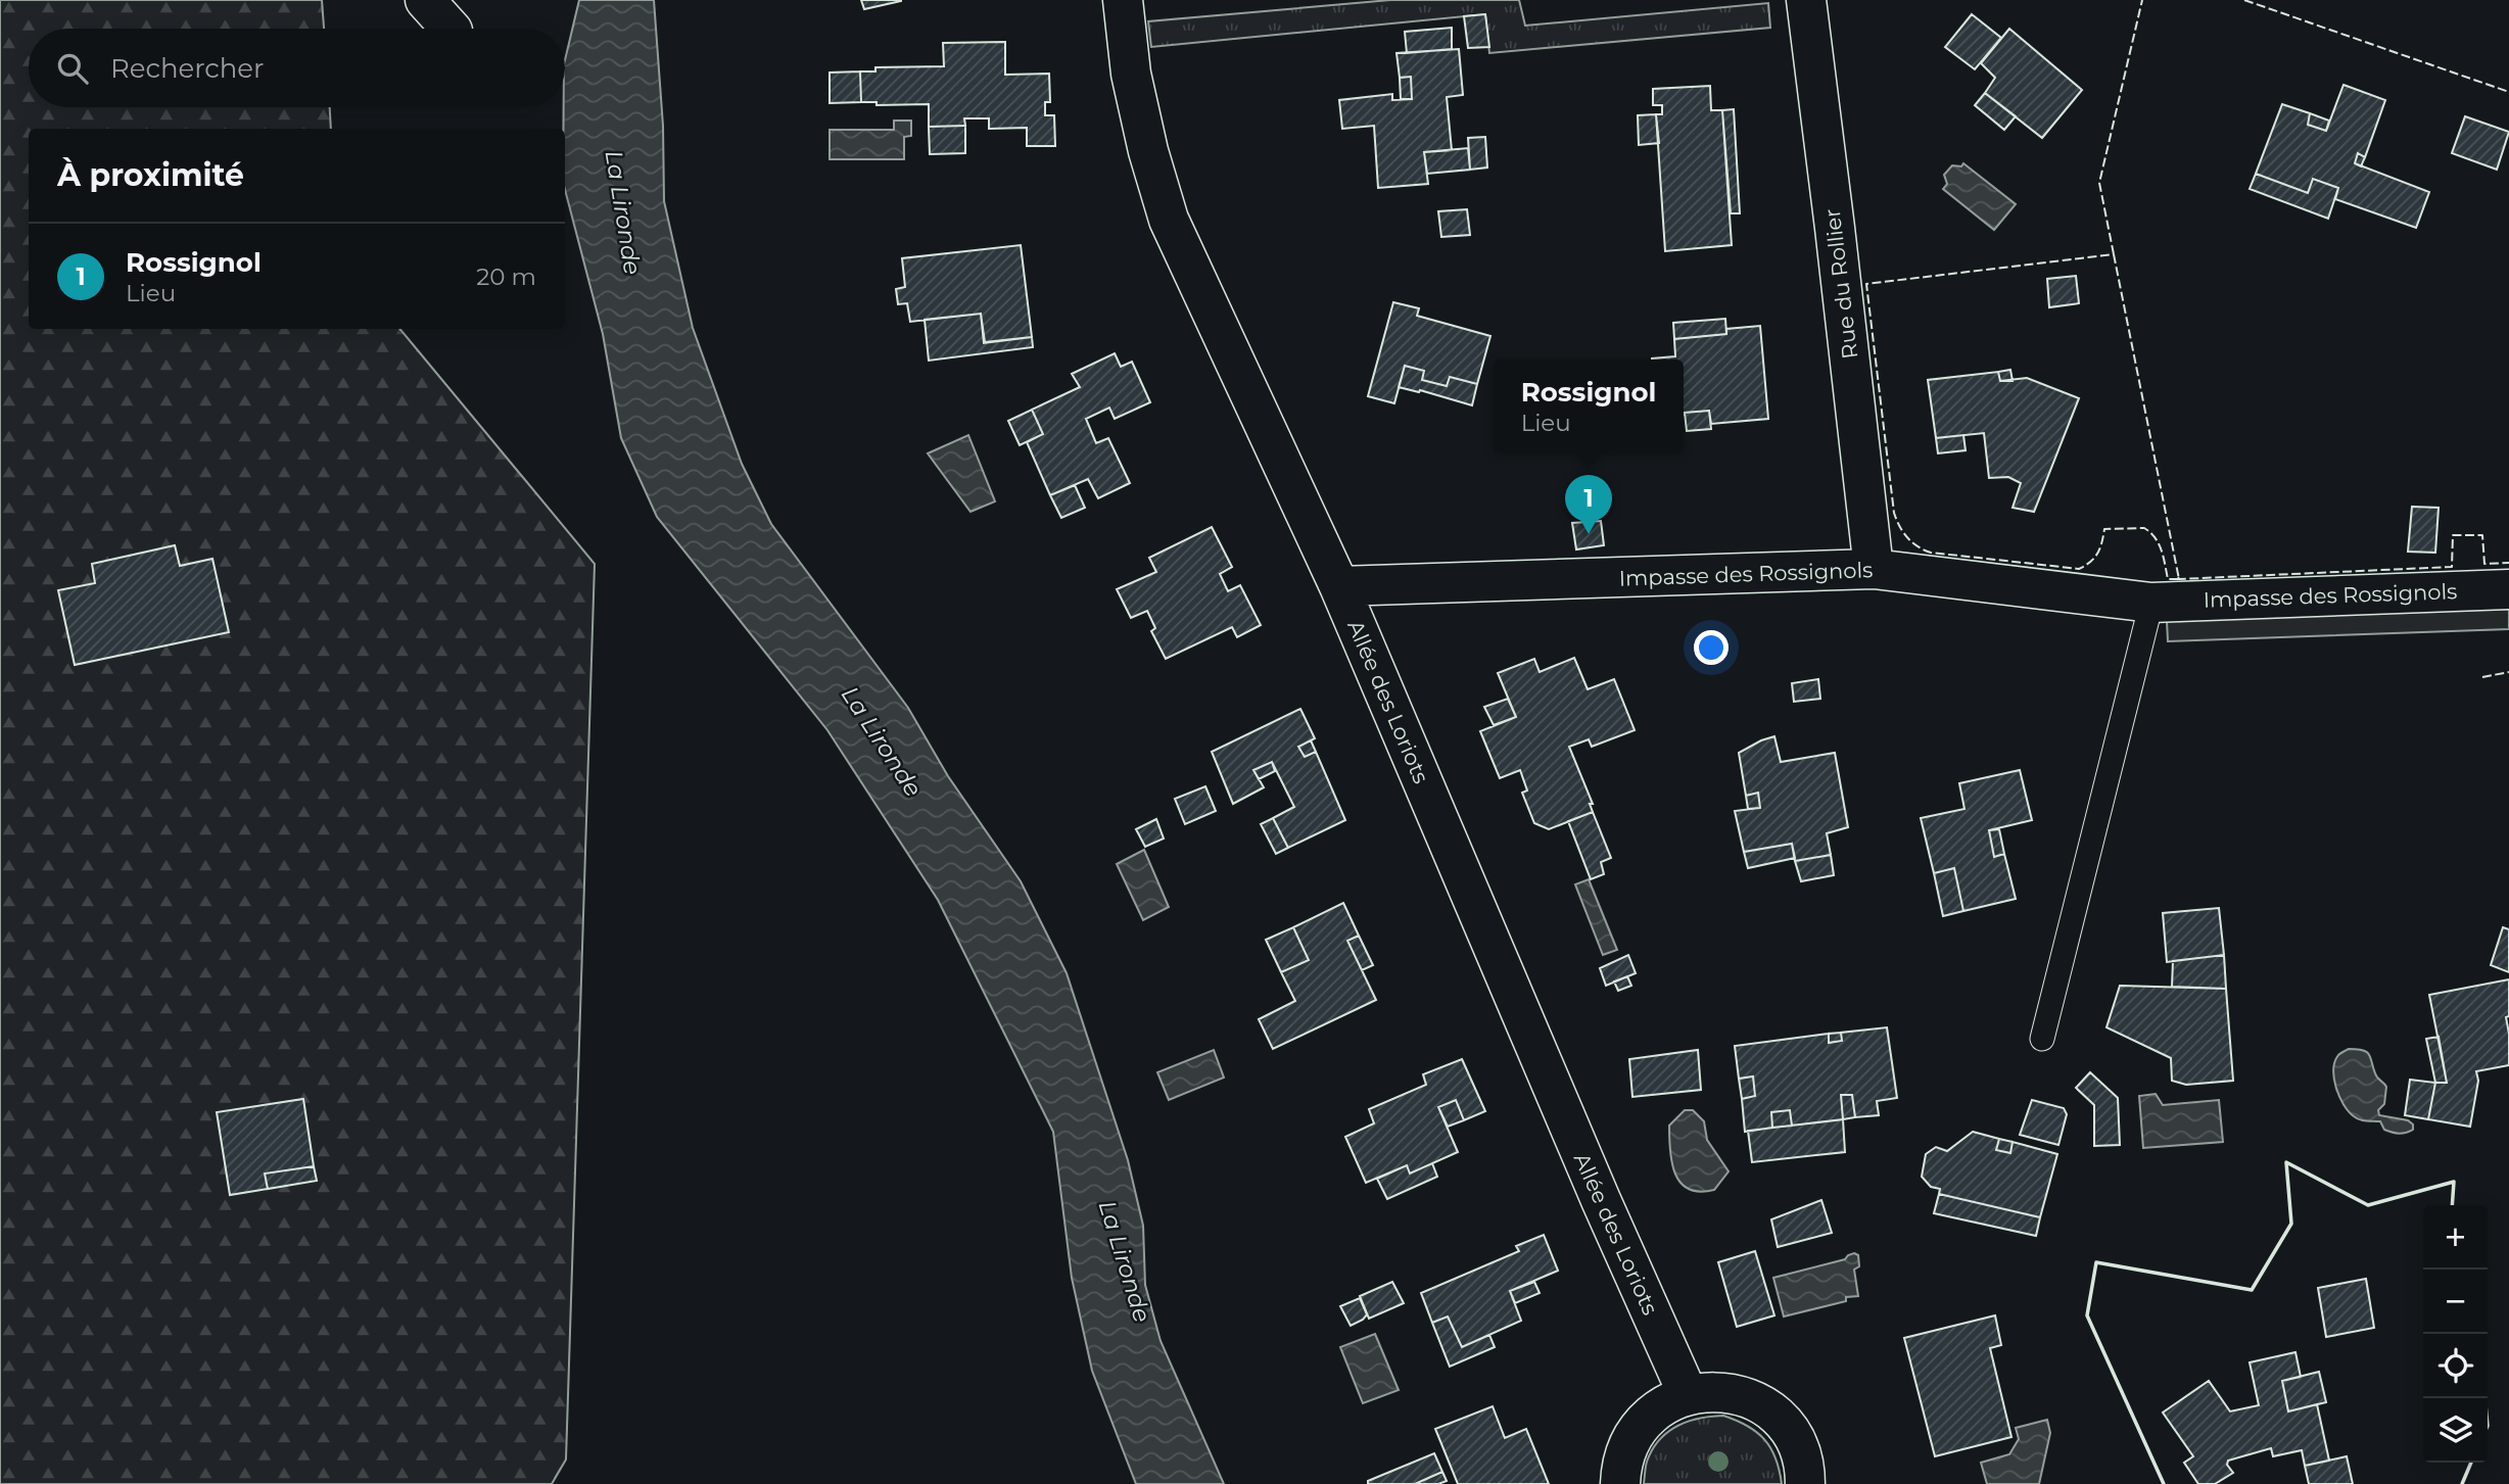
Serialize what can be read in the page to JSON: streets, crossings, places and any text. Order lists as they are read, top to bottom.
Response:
{
  "streets": {
    "street": ["Rue du Rollier", "Impasse des Rossignols", "Allée des Loriots"]
  },
  "crossings": [
    ["Rue du Rollier", "Impasse des Rossignols"],
    ["Impasse des Rossignols", "Allée des Loriots"]
  ],
  "water": ["La Lironde"],
  "page": {
    "search": "Rechercher",
    "heading": "À proximité",
    "list": [
      {
        "mark": "1",
        "name": "Rossignol",
        "note": "Lieu",
        "value": "20 m"
      }
    ],
    "popup": ["Rossignol", "Lieu"],
    "pins": "1",
    "map_buttons": ["+", "−"]
  }
}
